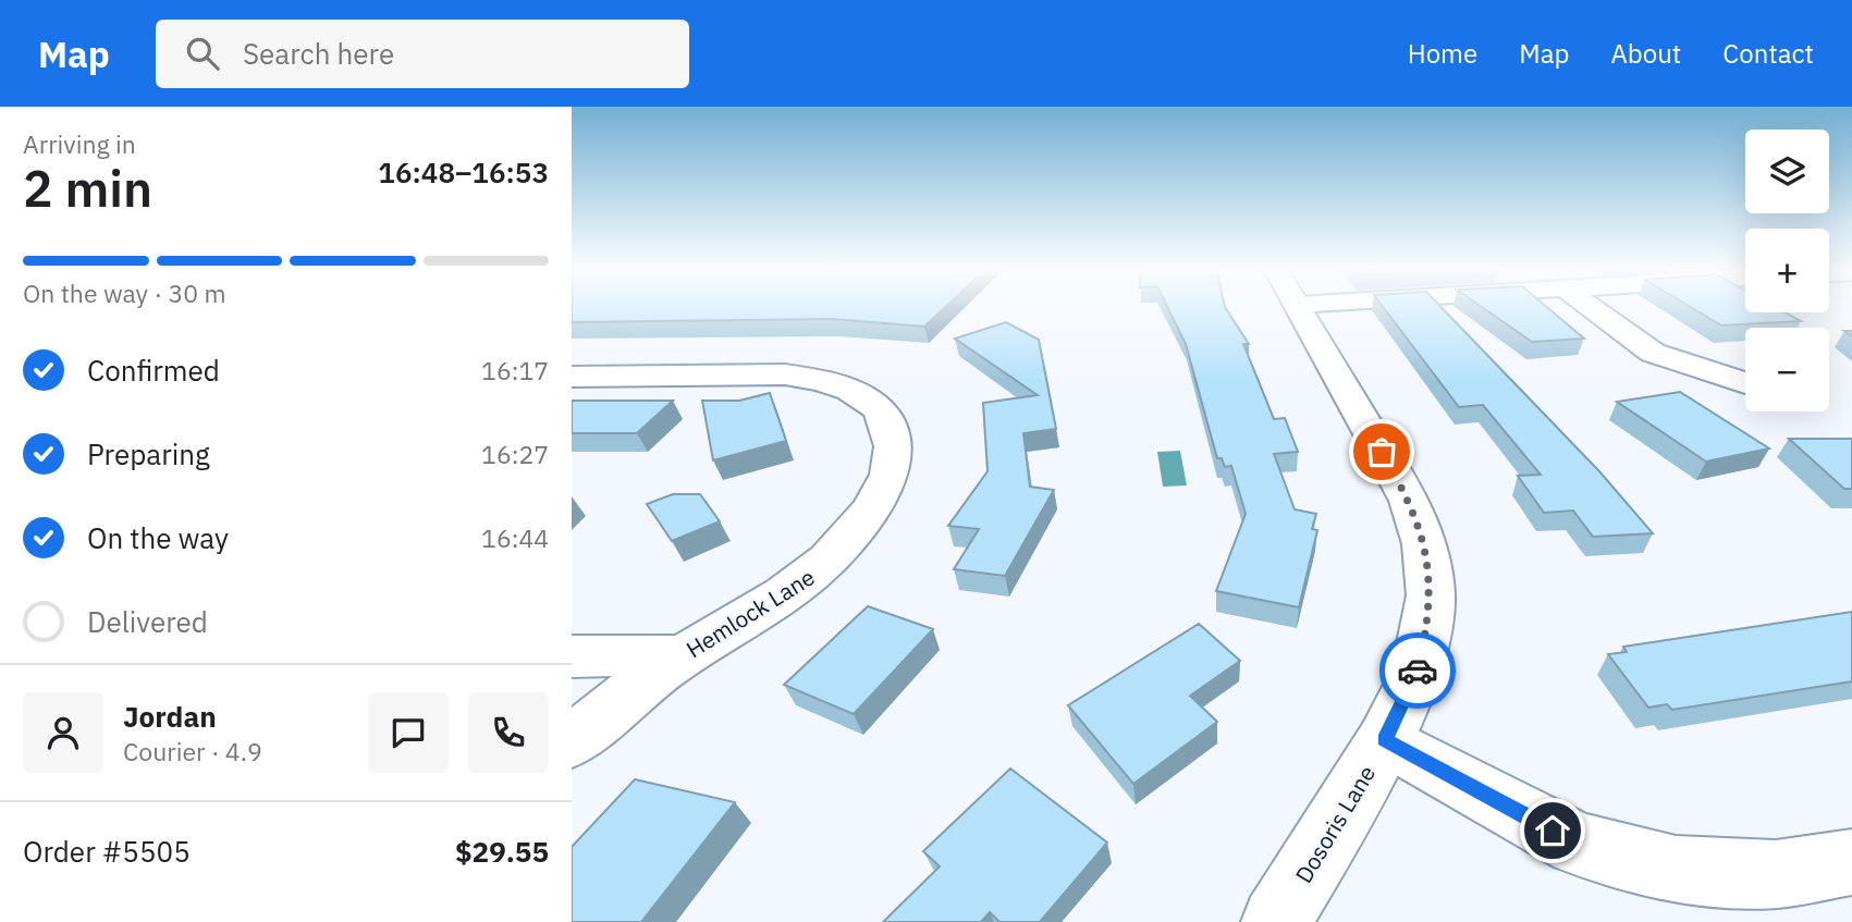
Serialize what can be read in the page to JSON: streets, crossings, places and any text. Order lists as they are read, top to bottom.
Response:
{
  "streets": {
    "street": ["Hemlock Lane", "Dosoris Lane"]
  },
  "page": {
    "header": "Map",
    "search": "Search here",
    "nav": [
      "Home",
      "Map",
      "About",
      "Contact"
    ],
    "heading": ["2 min", "Arriving in", "16:48–16:53"],
    "panel": [
      "Jordan",
      "Courier · 4.9",
      "Order #5505",
      "$29.55"
    ],
    "map_buttons": ["+", "−"],
    "bar": "On the way · 30 m",
    "list": [
      ["Confirmed", "16:17"],
      ["Preparing", "16:27"],
      ["On the way", "16:44"],
      "Delivered"
    ]
  }
}
